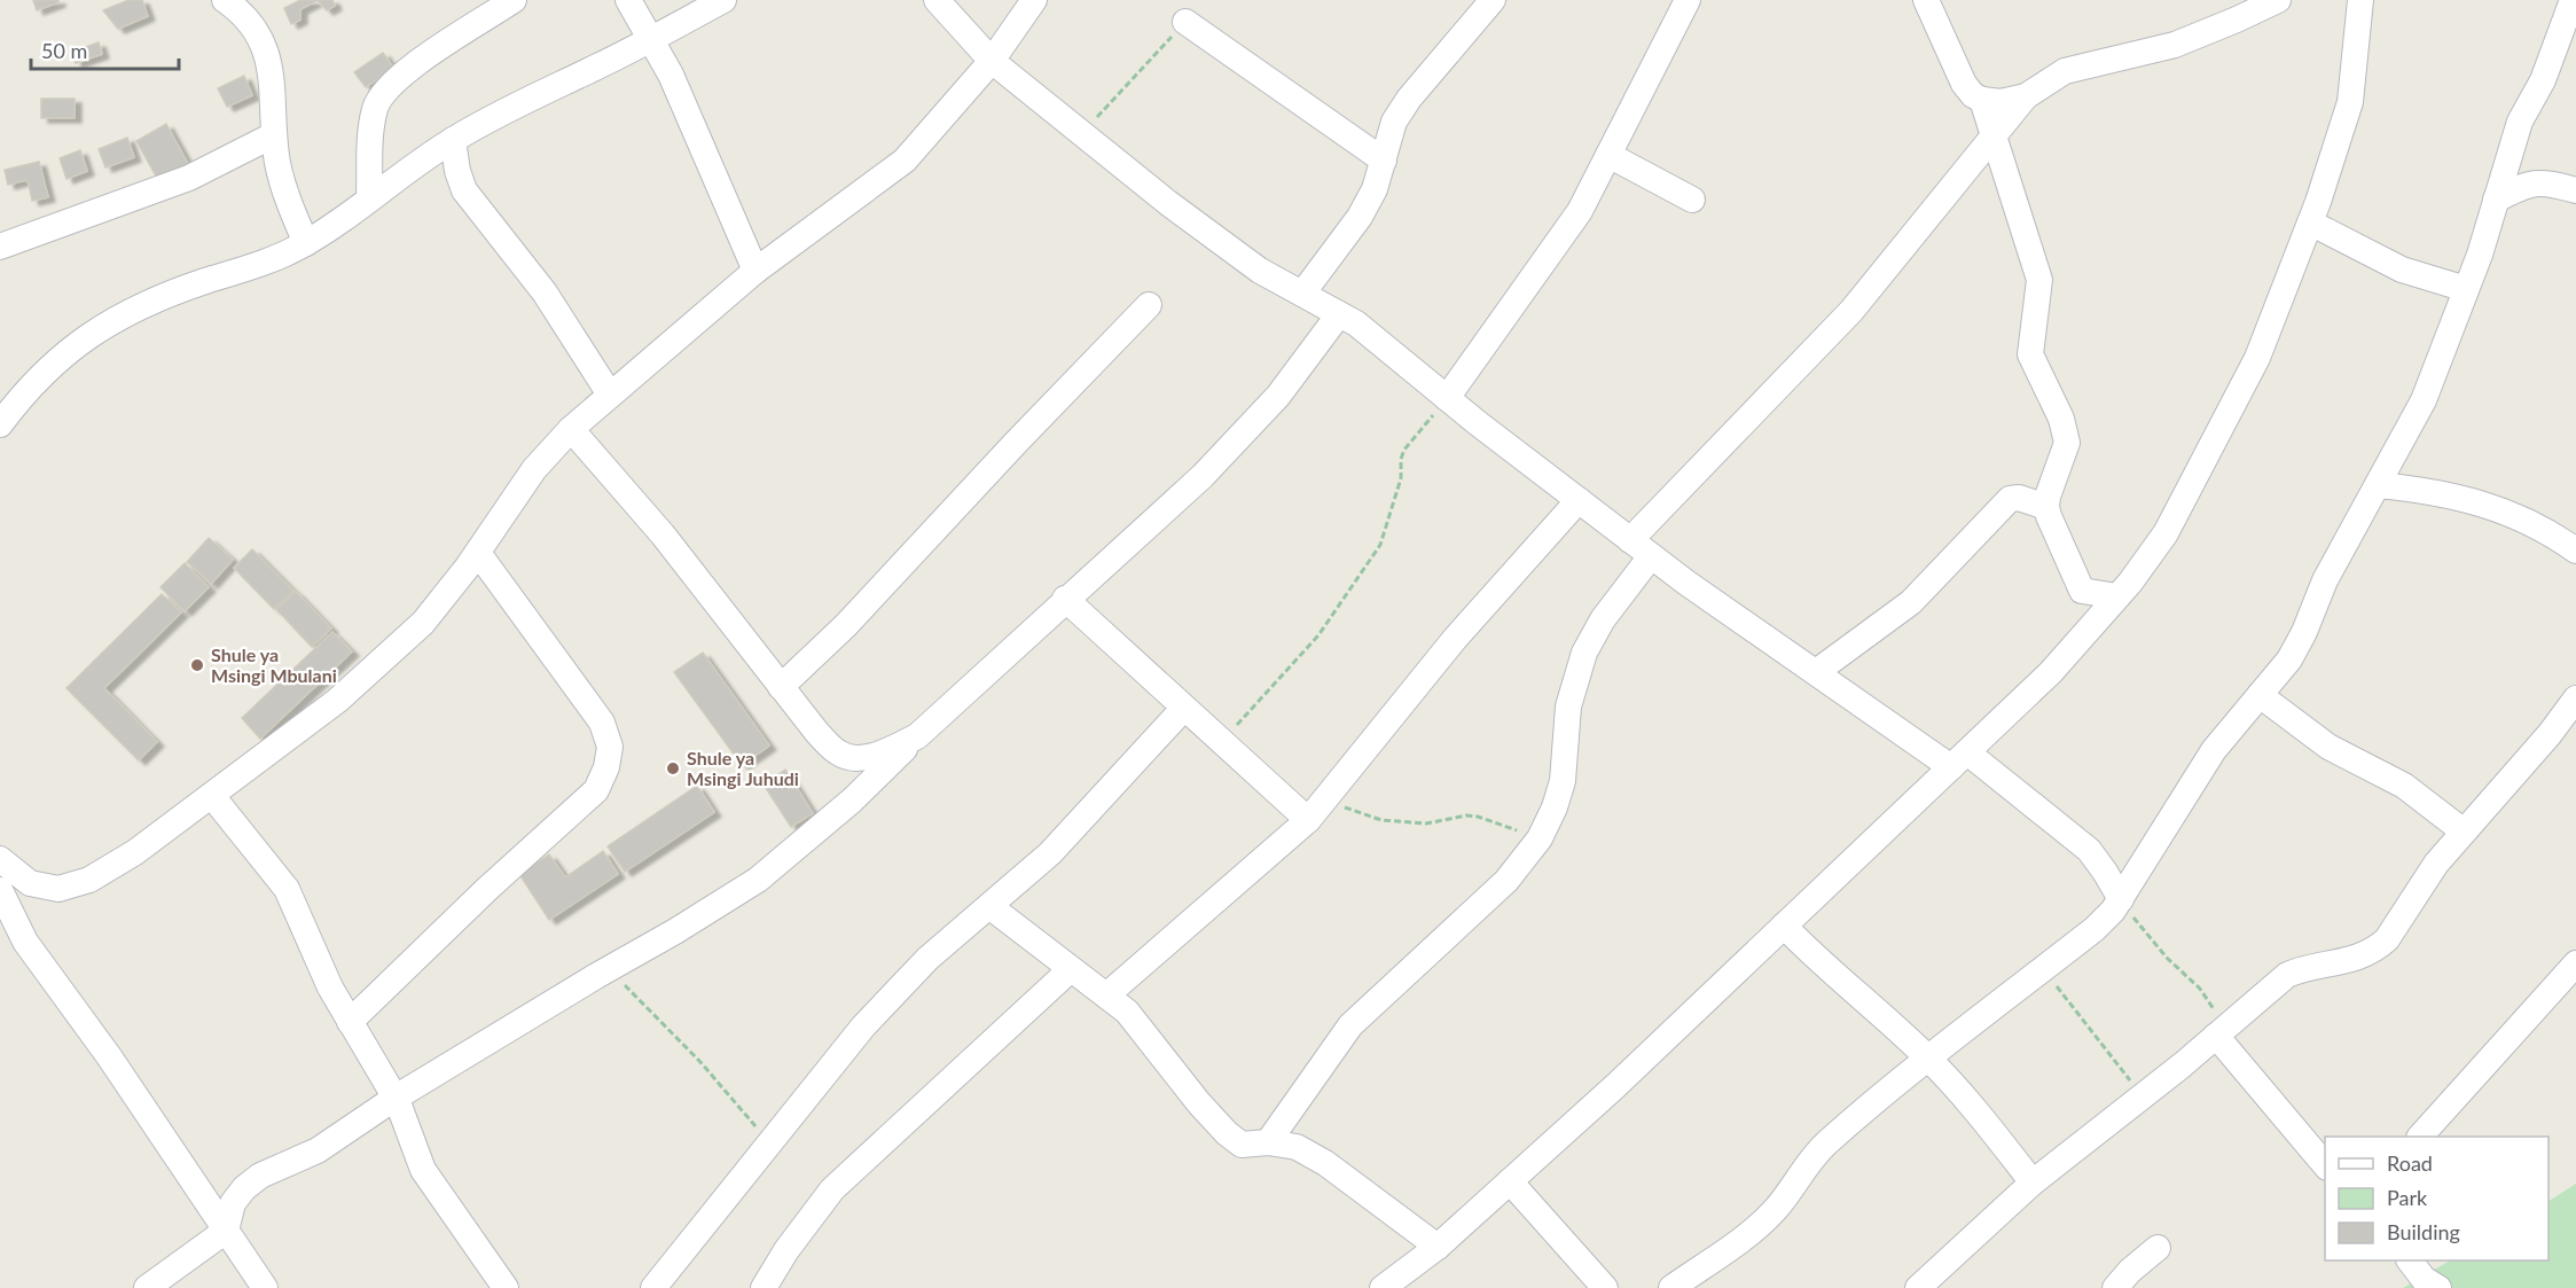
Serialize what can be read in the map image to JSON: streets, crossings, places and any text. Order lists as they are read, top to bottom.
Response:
{
  "places": ["Shule ya Msingi Mbulani", "Shule ya Msingi Juhudi"],
  "legend": ["Road", "Park", "Building"],
  "scale_bar": "50 m"
}
